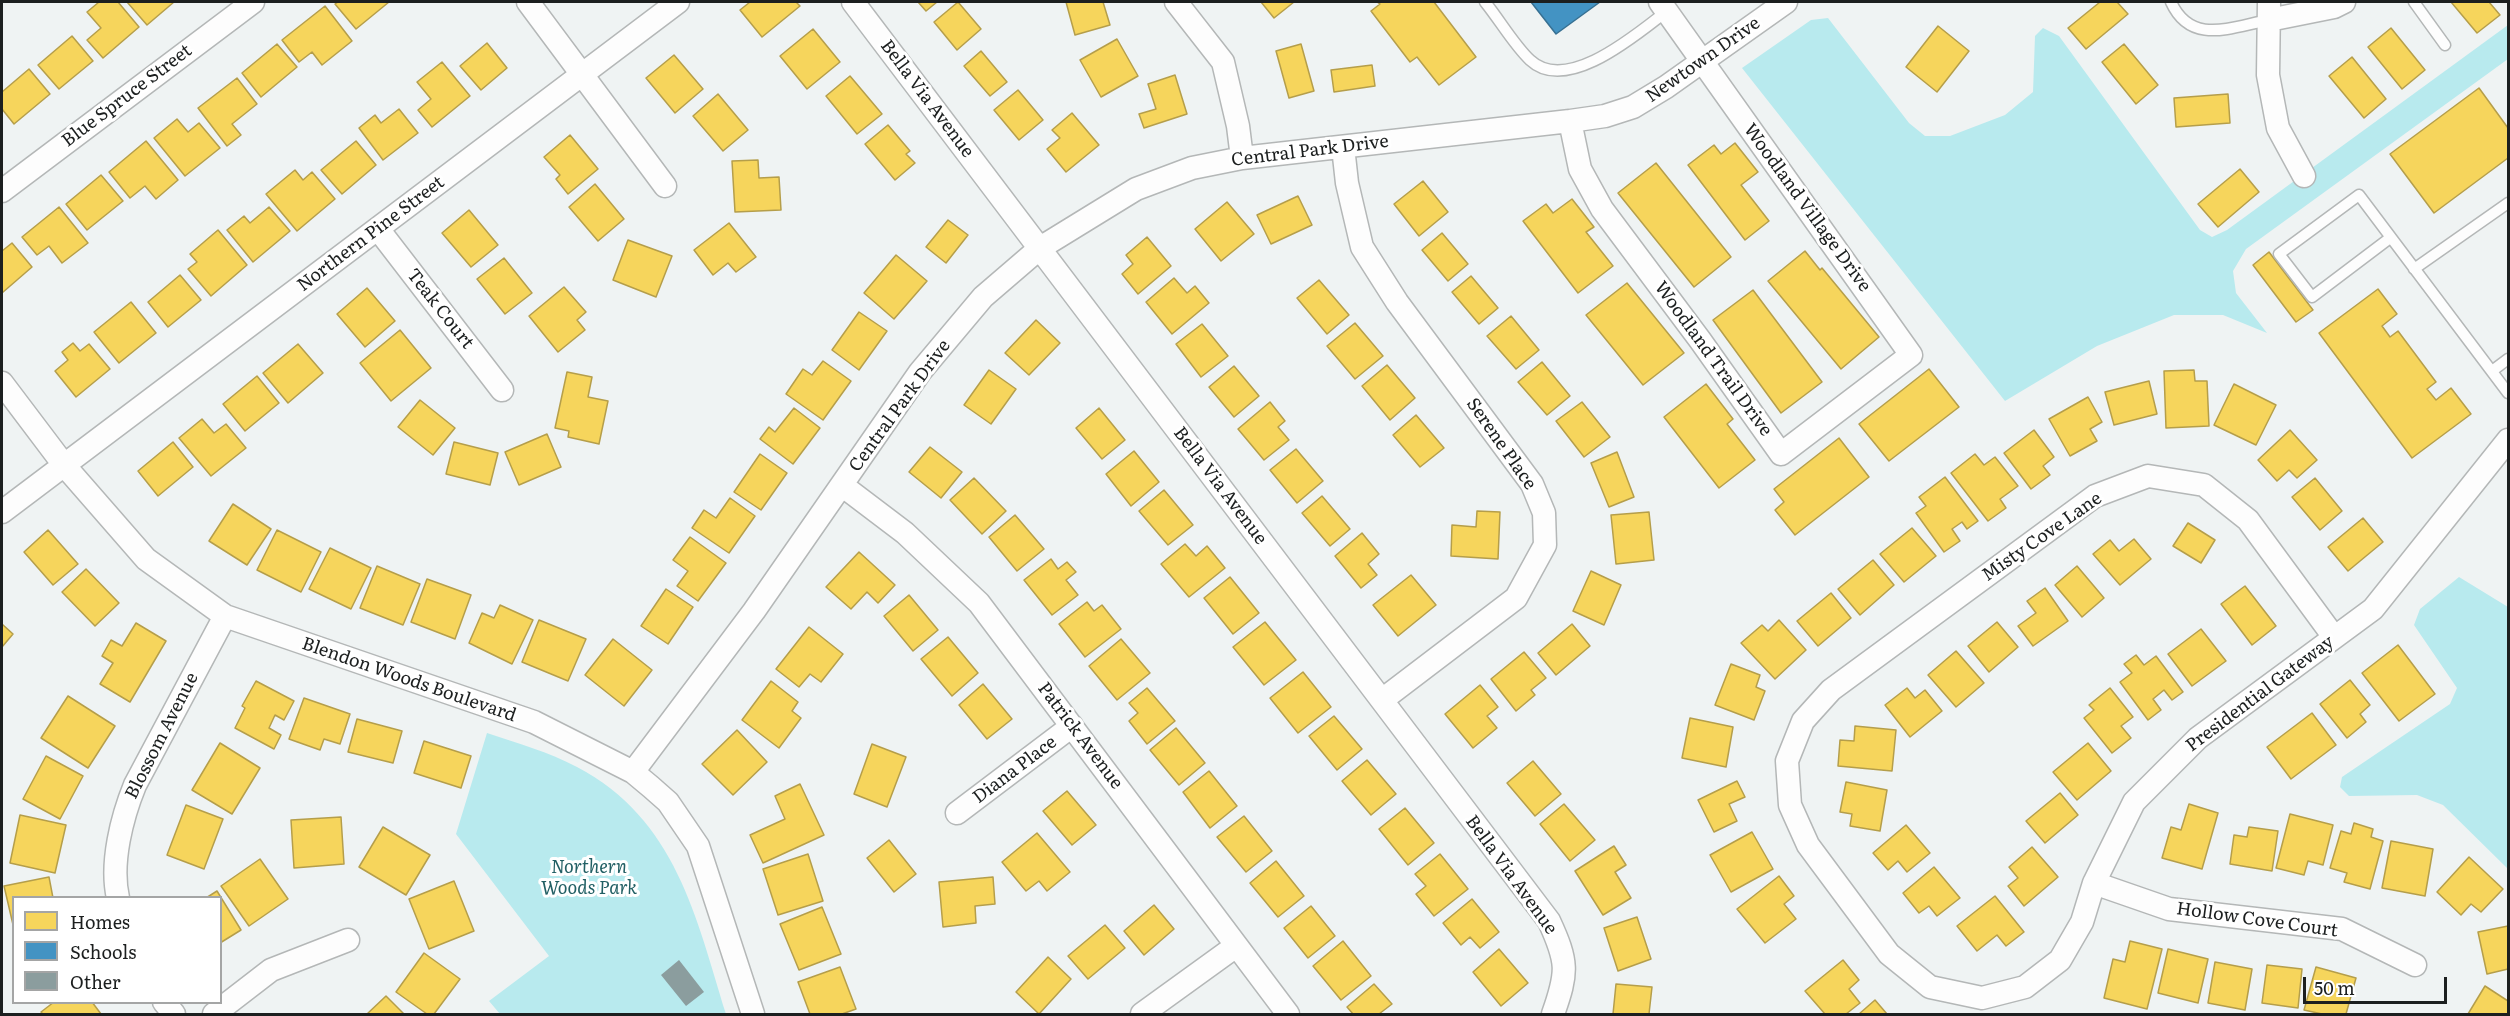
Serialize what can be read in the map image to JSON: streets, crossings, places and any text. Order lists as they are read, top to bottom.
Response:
{
  "streets": {
    "street": [
      "Newtown Drive",
      "Blue Spruce Street",
      "Bella Via Avenue",
      "Central Park Drive",
      "Woodland Village Drive",
      "Northern Pine Street",
      "Teak Court",
      "Woodland Trail Drive",
      "Serene Place",
      "Misty Cove Lane",
      "Blendon Woods Boulevard",
      "Presidential Gateway",
      "Blossom Avenue",
      "Patrick Avenue",
      "Diana Place",
      "Hollow Cove Court"
    ]
  },
  "crossings": [
    ["Newtown Drive", "Central Park Drive"],
    ["Newtown Drive", "Woodland Village Drive"],
    ["Newtown Drive", "Woodland Trail Drive"],
    ["Bella Via Avenue", "Central Park Drive"],
    ["Bella Via Avenue", "Serene Place"],
    ["Central Park Drive", "Serene Place"],
    ["Central Park Drive", "Blendon Woods Boulevard"],
    ["Central Park Drive", "Patrick Avenue"],
    ["Woodland Village Drive", "Woodland Trail Drive"],
    ["Northern Pine Street", "Teak Court"],
    ["Northern Pine Street", "Blendon Woods Boulevard"],
    ["Misty Cove Lane", "Presidential Gateway"],
    ["Blendon Woods Boulevard", "Blossom Avenue"],
    ["Presidential Gateway", "Hollow Cove Court"],
    ["Patrick Avenue", "Diana Place"]
  ],
  "parks": ["Northern Woods Park"],
  "legend": ["Homes", "Schools", "Other"],
  "scale_bar": "50 m"
}
